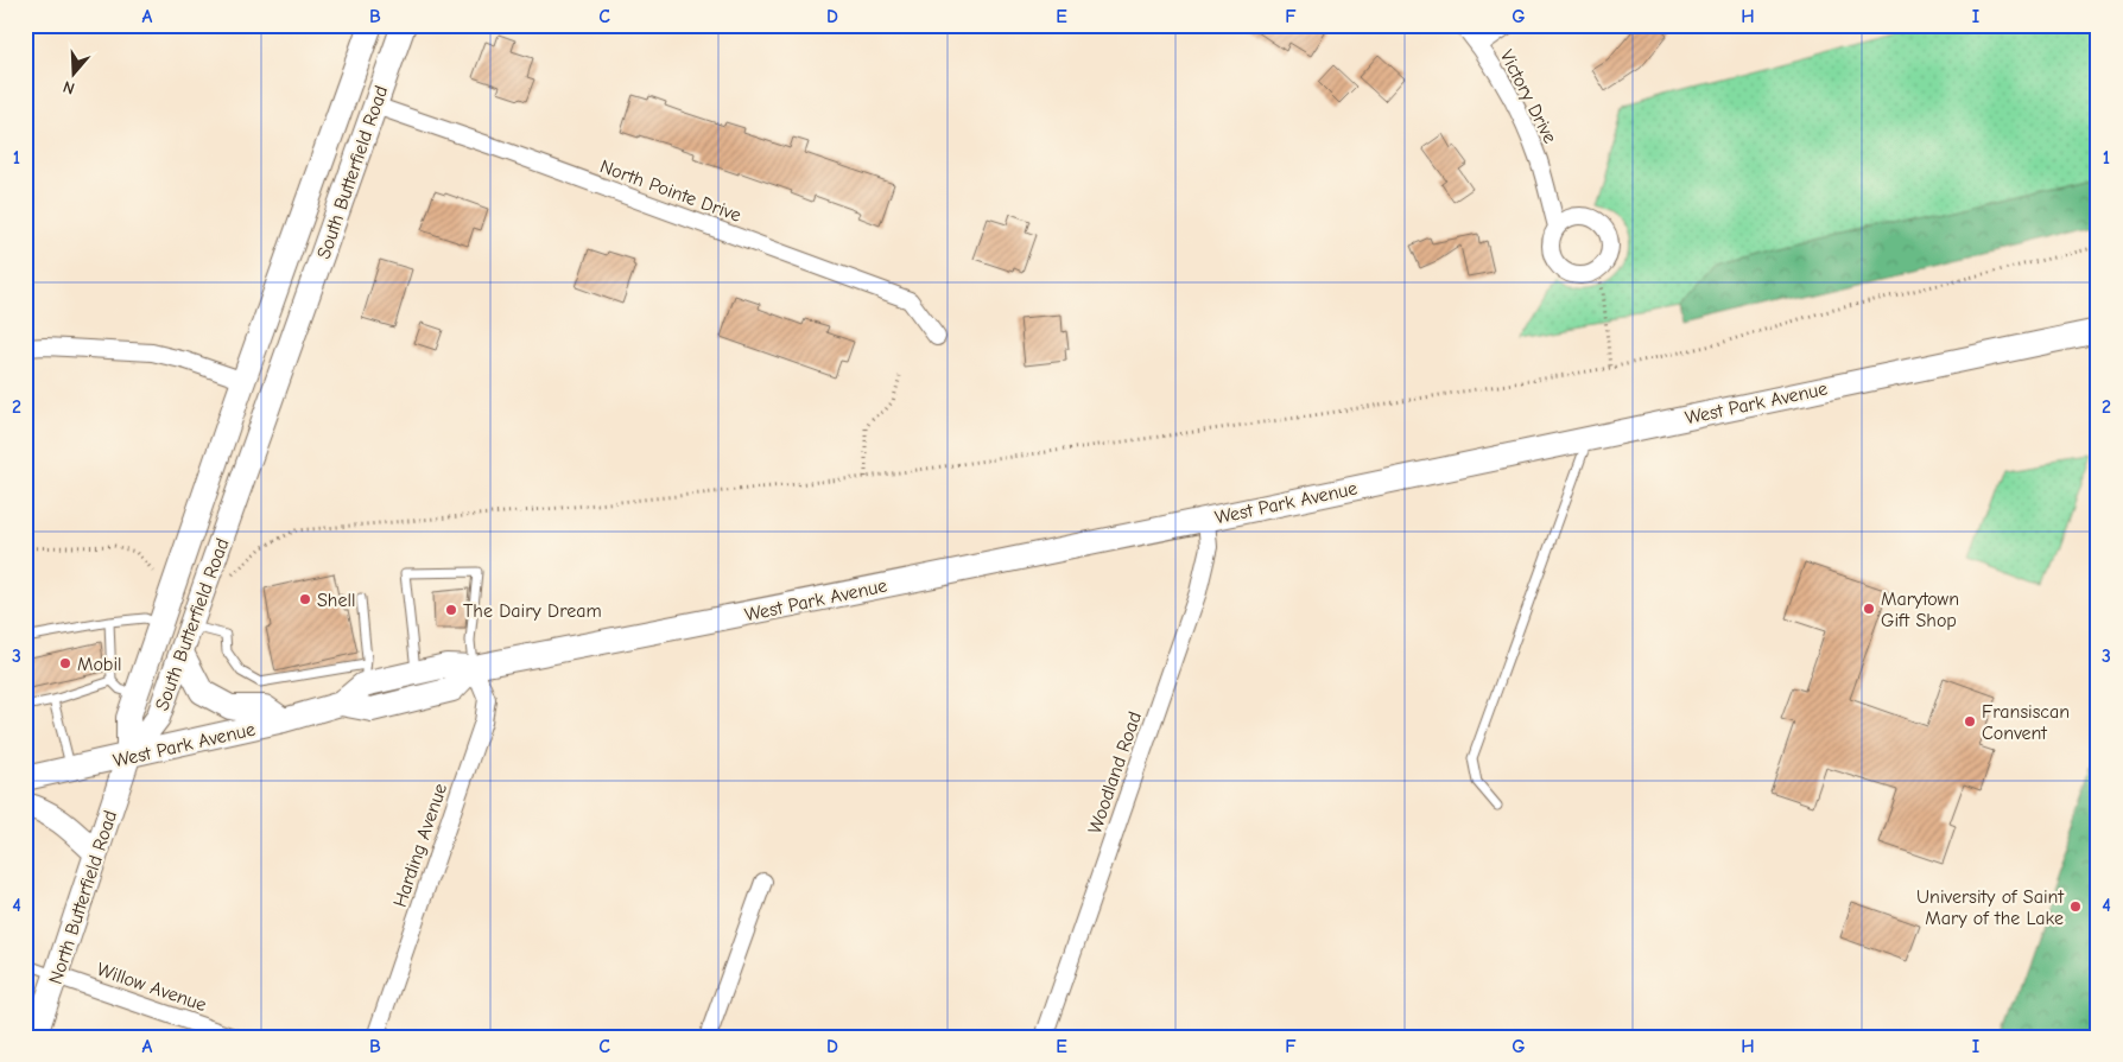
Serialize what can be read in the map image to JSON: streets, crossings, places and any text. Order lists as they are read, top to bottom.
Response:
{
  "streets": {
    "main road": ["South Butterfield Road", "West Park Avenue", "North Butterfield Road"],
    "street": [
      "Victory Drive",
      "North Pointe Drive",
      "Woodland Road",
      "Harding Avenue",
      "Willow Avenue"
    ]
  },
  "crossings": [
    ["South Butterfield Road", "North Pointe Drive"],
    ["South Butterfield Road", "West Park Avenue"],
    ["South Butterfield Road", "North Butterfield Road"],
    ["West Park Avenue", "Woodland Road"],
    ["West Park Avenue", "Harding Avenue"],
    ["West Park Avenue", "North Butterfield Road"],
    ["North Butterfield Road", "Willow Avenue"]
  ],
  "places": [
    "Shell",
    "Marytown Gift Shop",
    "The Dairy Dream",
    "Mobil",
    "Fransiscan Convent",
    "University of Saint Mary of the Lake"
  ],
  "north": "bottom",
  "grid": {
    "columns": [
      "A",
      "B",
      "C",
      "D",
      "E",
      "F",
      "G",
      "H",
      "I"
    ],
    "rows": [
      "1",
      "2",
      "3",
      "4"
    ]
  }
}
